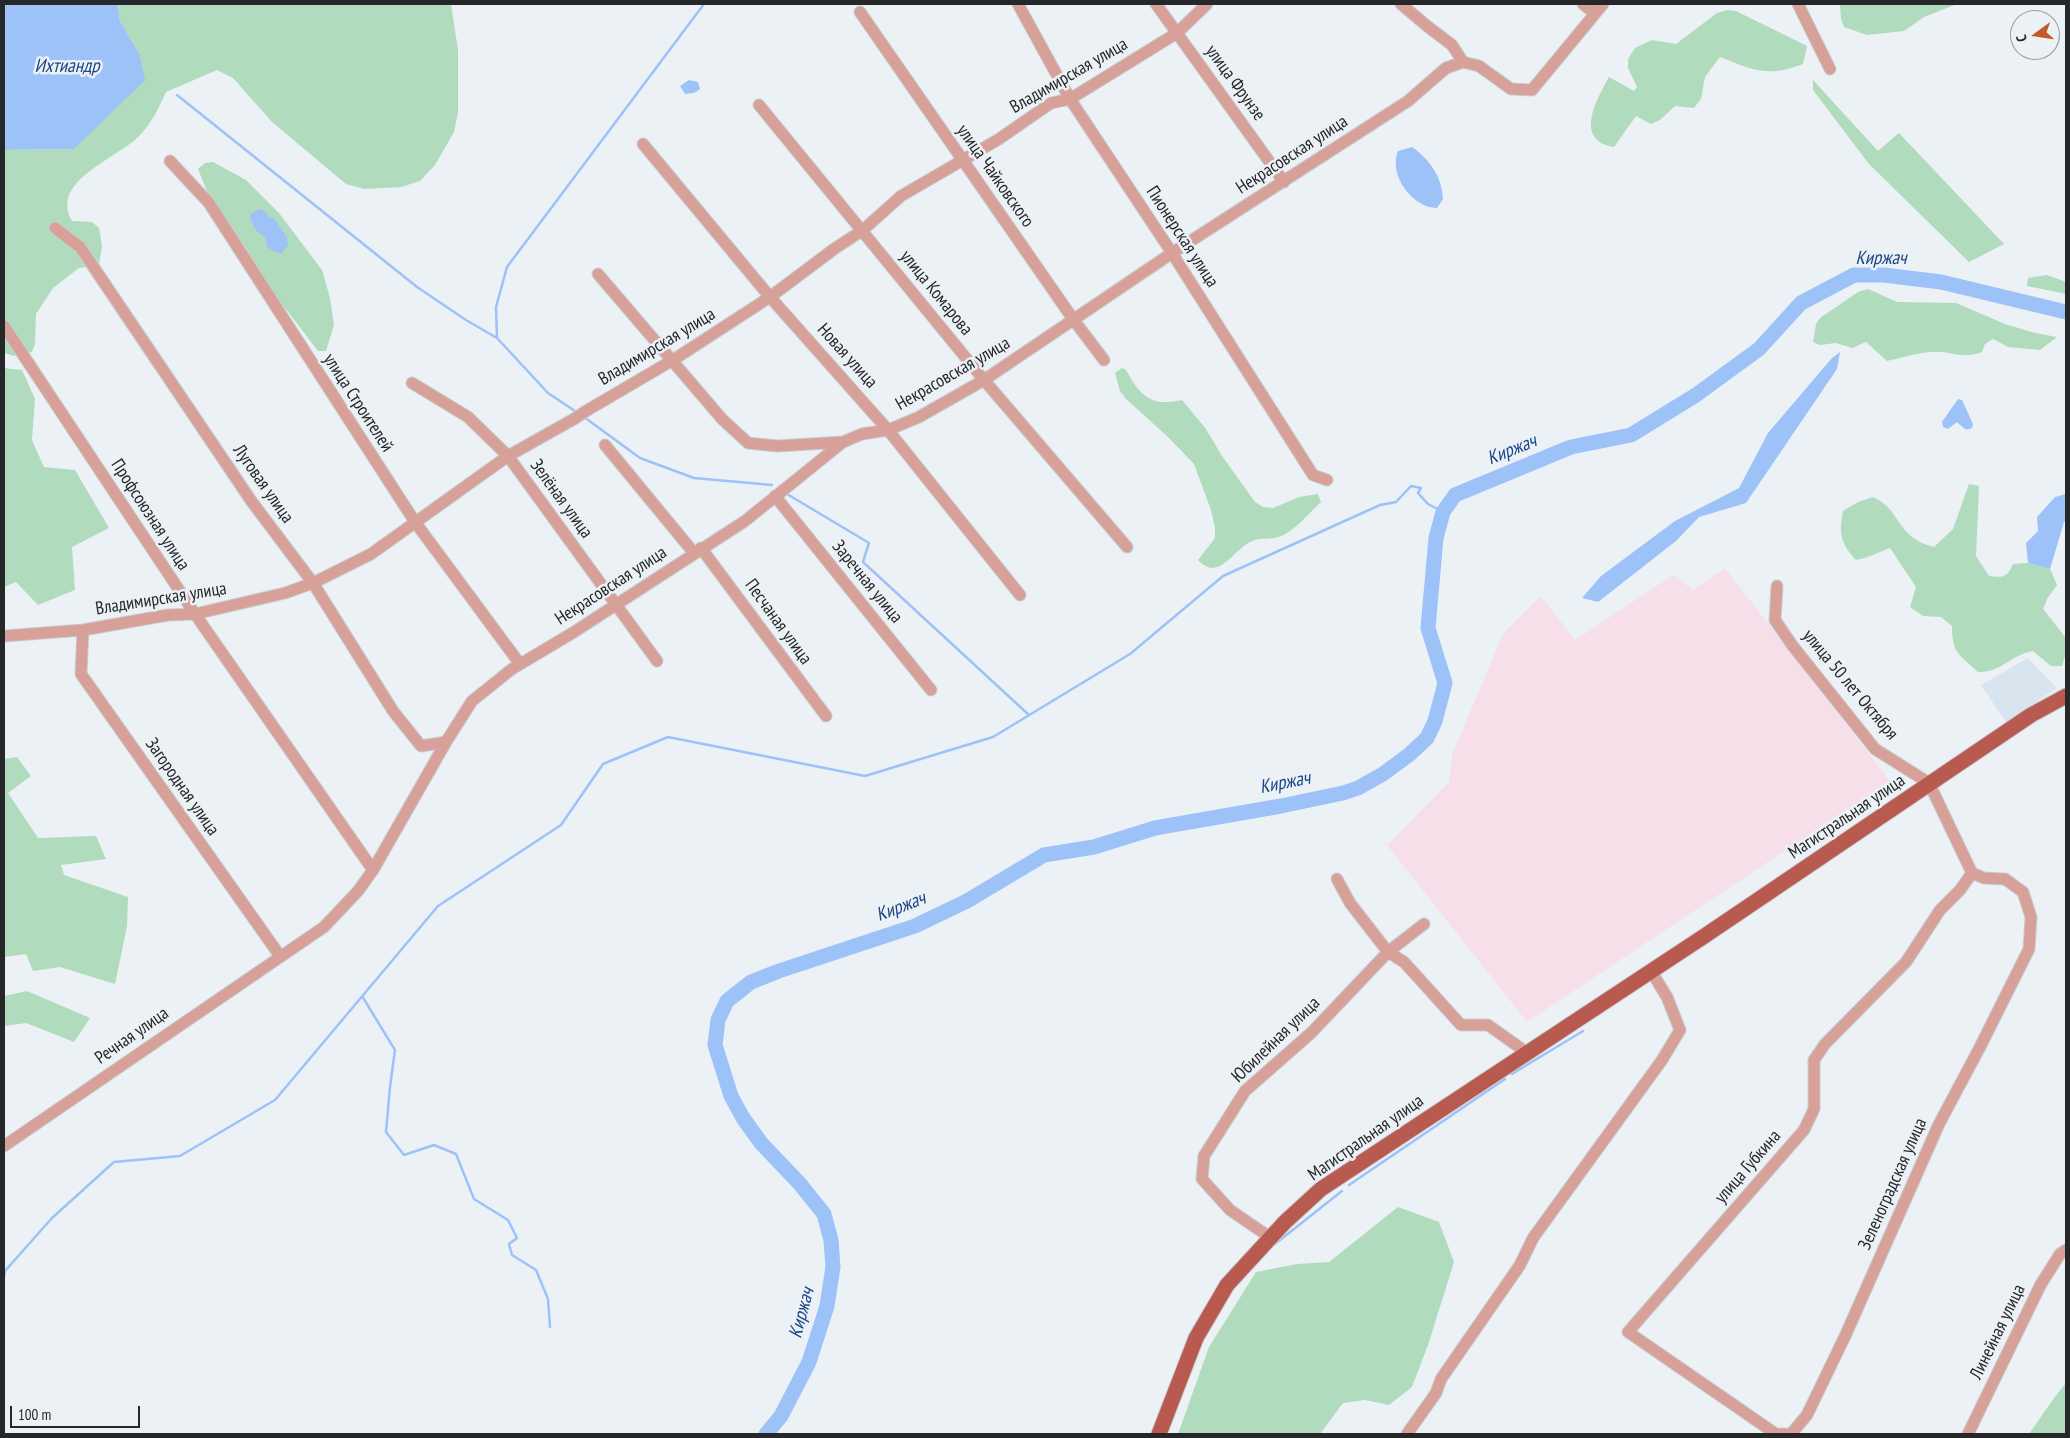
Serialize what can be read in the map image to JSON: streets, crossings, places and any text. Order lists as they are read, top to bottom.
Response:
{
  "streets": {
    "main road": ["Магистральная улица"],
    "street": [
      "Владимирская улица",
      "улица Фрунзе",
      "Некрасовская улица",
      "улица Чайковского",
      "Пионерская улица",
      "улица Комарова",
      "Новая улица",
      "улица Строителей",
      "Луговая улица",
      "Зелёная улица",
      "Профсоюзная улица",
      "Заречная улица",
      "Песчаная улица",
      "улица 50 лет Октября",
      "Загородная улица",
      "Речная улица",
      "Юбилейная улица",
      "улица Губкина",
      "Зеленоградская улица",
      "Линейная улица"
    ]
  },
  "crossings": [
    ["Владимирская улица", "улица Фрунзе"],
    ["Владимирская улица", "улица Чайковского"],
    ["Владимирская улица", "Пионерская улица"],
    ["Владимирская улица", "улица Комарова"],
    ["Владимирская улица", "Новая улица"],
    ["Владимирская улица", "улица Строителей"],
    ["Владимирская улица", "Луговая улица"],
    ["Владимирская улица", "Зелёная улица"],
    ["Владимирская улица", "Профсоюзная улица"],
    ["Владимирская улица", "Загородная улица"],
    ["улица Фрунзе", "Некрасовская улица"],
    ["Некрасовская улица", "улица Чайковского"],
    ["Некрасовская улица", "Пионерская улица"],
    ["Некрасовская улица", "улица Комарова"],
    ["Некрасовская улица", "Новая улица"],
    ["Некрасовская улица", "улица Строителей"],
    ["Некрасовская улица", "Луговая улица"],
    ["Некрасовская улица", "Зелёная улица"],
    ["Некрасовская улица", "Профсоюзная улица"],
    ["Некрасовская улица", "Заречная улица"],
    ["Некрасовская улица", "Песчаная улица"],
    ["Некрасовская улица", "Загородная улица"],
    ["Некрасовская улица", "Речная улица"],
    ["улица 50 лет Октября", "Магистральная улица"],
    ["Загородная улица", "Речная улица"],
    ["Магистральная улица", "Юбилейная улица"],
    ["улица Губкина", "Зеленоградская улица"]
  ],
  "water": ["Ихтиандр", "Киржач"],
  "scale_bar": "100 m",
  "north": "left"
}
